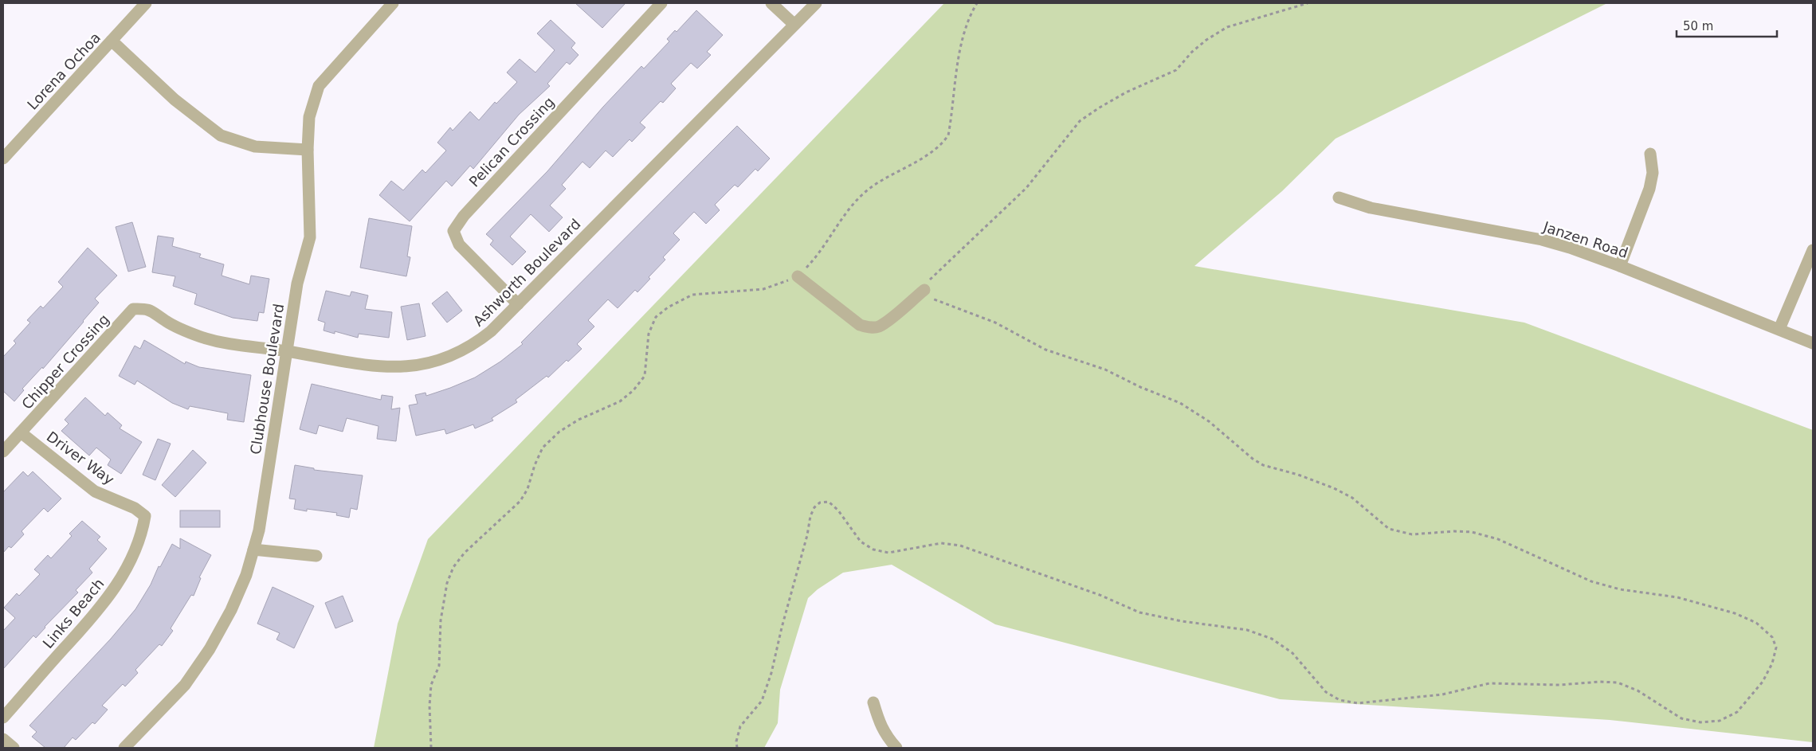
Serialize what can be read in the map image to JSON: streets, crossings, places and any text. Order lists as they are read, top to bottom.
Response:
{
  "streets": {
    "street": [
      "Lorena Ochoa",
      "Pelican Crossing",
      "Janzen Road",
      "Ashworth Boulevard",
      "Chipper Crossing",
      "Clubhouse Boulevard",
      "Driver Way",
      "Links Beach"
    ]
  },
  "crossings": [
    ["Pelican Crossing", "Ashworth Boulevard"],
    ["Ashworth Boulevard", "Chipper Crossing"],
    ["Ashworth Boulevard", "Clubhouse Boulevard"],
    ["Chipper Crossing", "Driver Way"],
    ["Driver Way", "Links Beach"]
  ],
  "scale_bar": "50 m"
}
